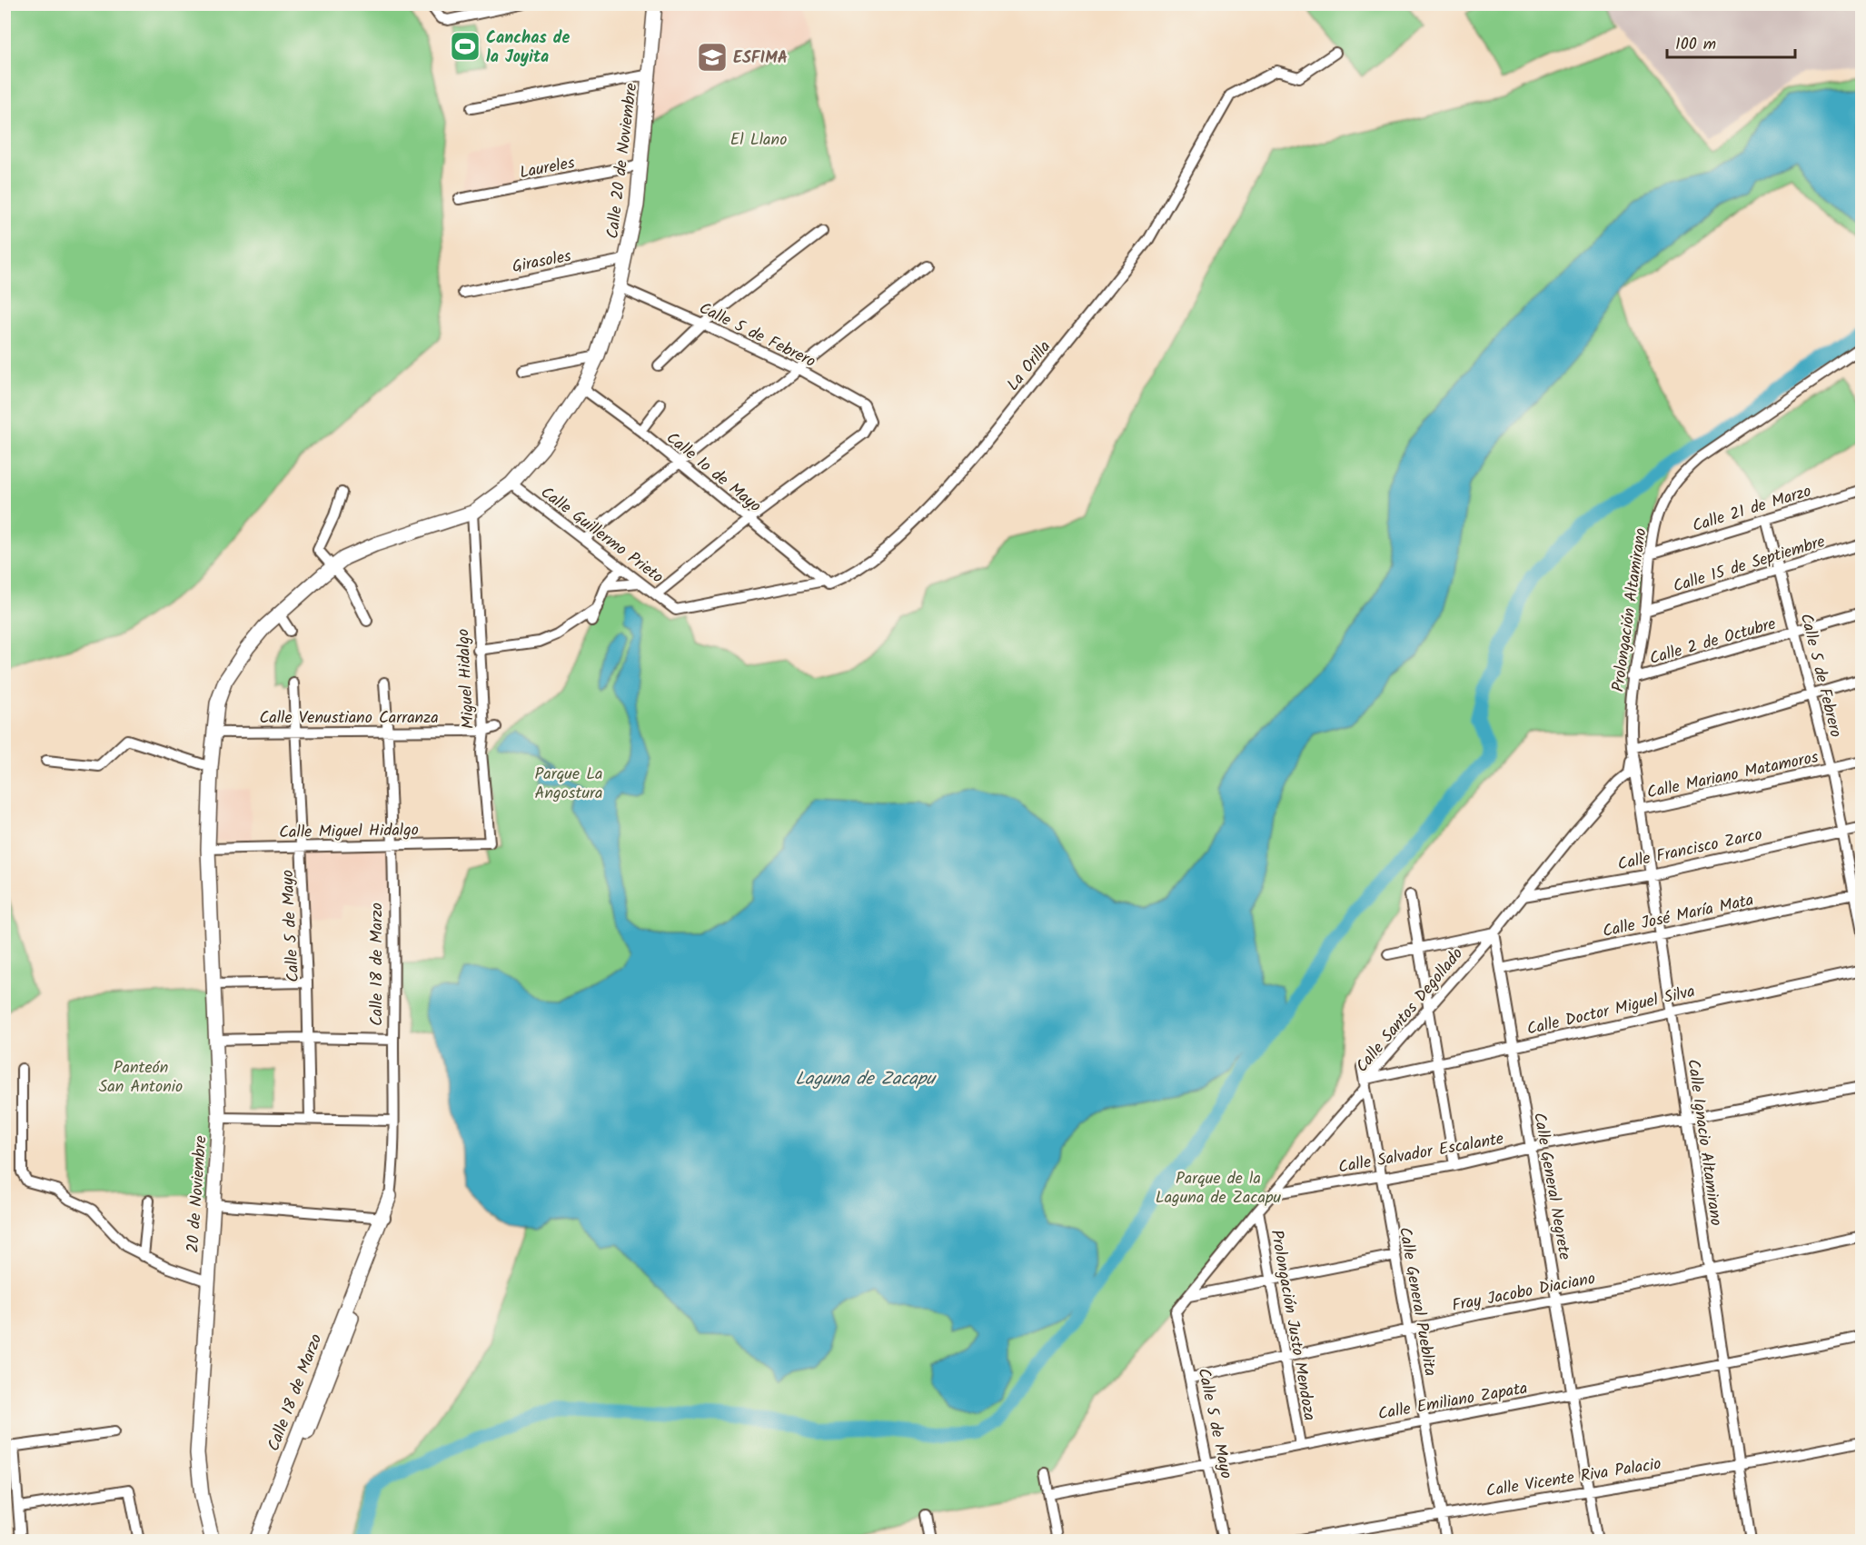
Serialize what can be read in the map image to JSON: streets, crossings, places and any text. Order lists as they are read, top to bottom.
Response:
{
  "streets": {
    "main road": ["Calle 20 de Noviembre", "Calle 18 de Marzo", "20 de Noviembre"],
    "street": [
      "Laureles",
      "Girasoles",
      "Calle 5 de Febrero",
      "La Orilla",
      "Calle 1o de Mayo",
      "Calle 21 de Marzo",
      "Calle Guillermo Prieto",
      "Calle 15 de Septiembre",
      "Prolongación Altamirano",
      "Calle 2 de Octubre",
      "Miguel Hidalgo",
      "Calle Venustiano Carranza",
      "Calle Mariano Matamoros",
      "Calle Miguel Hidalgo",
      "Calle Francisco Zarco",
      "Calle José María Mata",
      "Calle 5 de Mayo",
      "Calle Santos Degollado",
      "Calle Doctor Miguel Silva",
      "Calle Ignacio Altamirano",
      "Calle Salvador Escalante",
      "Calle General Negrete",
      "Fray Jacobo Diaciano",
      "Calle General Pueblita",
      "Prolongación Justo Mendoza",
      "Calle Emiliano Zapata",
      "Calle Vicente Riva Palacio"
    ]
  },
  "crossings": [
    ["Calle 20 de Noviembre", "Laureles"],
    ["Calle 20 de Noviembre", "Girasoles"],
    ["Calle 20 de Noviembre", "Calle 5 de Febrero"],
    ["Calle 20 de Noviembre", "Calle 1o de Mayo"],
    ["Calle 20 de Noviembre", "Calle Guillermo Prieto"],
    ["Calle 20 de Noviembre", "Miguel Hidalgo"],
    ["Calle 20 de Noviembre", "Calle Venustiano Carranza"],
    ["Calle 20 de Noviembre", "Calle Miguel Hidalgo"],
    ["Calle 20 de Noviembre", "20 de Noviembre"],
    ["Calle 5 de Febrero", "Calle 1o de Mayo"],
    ["Calle 5 de Febrero", "Calle 21 de Marzo"],
    ["Calle 5 de Febrero", "Calle 15 de Septiembre"],
    ["Calle 5 de Febrero", "Calle 2 de Octubre"],
    ["Calle 5 de Febrero", "Calle Mariano Matamoros"],
    ["Calle 5 de Febrero", "Calle Francisco Zarco"],
    ["Calle 5 de Febrero", "Calle José María Mata"],
    ["La Orilla", "Calle 1o de Mayo"],
    ["La Orilla", "Calle Guillermo Prieto"],
    ["Calle 21 de Marzo", "Prolongación Altamirano"],
    ["Calle 15 de Septiembre", "Prolongación Altamirano"],
    ["Prolongación Altamirano", "Calle 2 de Octubre"],
    ["Prolongación Altamirano", "Calle Ignacio Altamirano"],
    ["Miguel Hidalgo", "Calle Venustiano Carranza"],
    ["Miguel Hidalgo", "Calle Miguel Hidalgo"],
    ["Calle Venustiano Carranza", "Calle 5 de Mayo"],
    ["Calle Venustiano Carranza", "Calle 18 de Marzo"],
    ["Calle Mariano Matamoros", "Calle Ignacio Altamirano"],
    ["Calle Miguel Hidalgo", "Calle 5 de Mayo"],
    ["Calle Miguel Hidalgo", "Calle 18 de Marzo"],
    ["Calle Miguel Hidalgo", "20 de Noviembre"],
    ["Calle Francisco Zarco", "Calle Santos Degollado"],
    ["Calle Francisco Zarco", "Calle Ignacio Altamirano"],
    ["Calle José María Mata", "Calle Ignacio Altamirano"],
    ["Calle José María Mata", "Calle General Negrete"],
    ["Calle 5 de Mayo", "Calle Santos Degollado"],
    ["Calle 5 de Mayo", "Fray Jacobo Diaciano"],
    ["Calle 5 de Mayo", "Calle Emiliano Zapata"],
    ["Calle Santos Degollado", "Calle Doctor Miguel Silva"],
    ["Calle Santos Degollado", "Calle Salvador Escalante"],
    ["Calle Santos Degollado", "Calle General Negrete"],
    ["Calle Santos Degollado", "Calle General Pueblita"],
    ["Calle Santos Degollado", "Prolongación Justo Mendoza"],
    ["Calle Doctor Miguel Silva", "Calle Ignacio Altamirano"],
    ["Calle Doctor Miguel Silva", "Calle General Negrete"],
    ["Calle Doctor Miguel Silva", "Calle General Pueblita"],
    ["Calle Ignacio Altamirano", "Calle Salvador Escalante"],
    ["Calle Ignacio Altamirano", "Fray Jacobo Diaciano"],
    ["Calle Ignacio Altamirano", "Calle Emiliano Zapata"],
    ["Calle Ignacio Altamirano", "Calle Vicente Riva Palacio"],
    ["Calle Salvador Escalante", "Calle General Negrete"],
    ["Calle Salvador Escalante", "Calle General Pueblita"],
    ["Calle General Negrete", "Fray Jacobo Diaciano"],
    ["Calle General Negrete", "Calle Emiliano Zapata"],
    ["Calle General Negrete", "Calle Vicente Riva Palacio"],
    ["Fray Jacobo Diaciano", "Calle General Pueblita"],
    ["Fray Jacobo Diaciano", "Prolongación Justo Mendoza"],
    ["Calle General Pueblita", "Calle Emiliano Zapata"],
    ["Calle General Pueblita", "Calle Vicente Riva Palacio"],
    ["Prolongación Justo Mendoza", "Calle Emiliano Zapata"]
  ],
  "water": ["Laguna de Zacapu"],
  "parks": [
    "El Llano",
    "Parque La Angostura",
    "Panteón San Antonio",
    "Parque de la Laguna de Zacapu"
  ],
  "places": {
    "sports": ["Canchas de la Joyita"],
    "school or university": ["ESFIMA"]
  },
  "scale_bar": "100 m"
}
